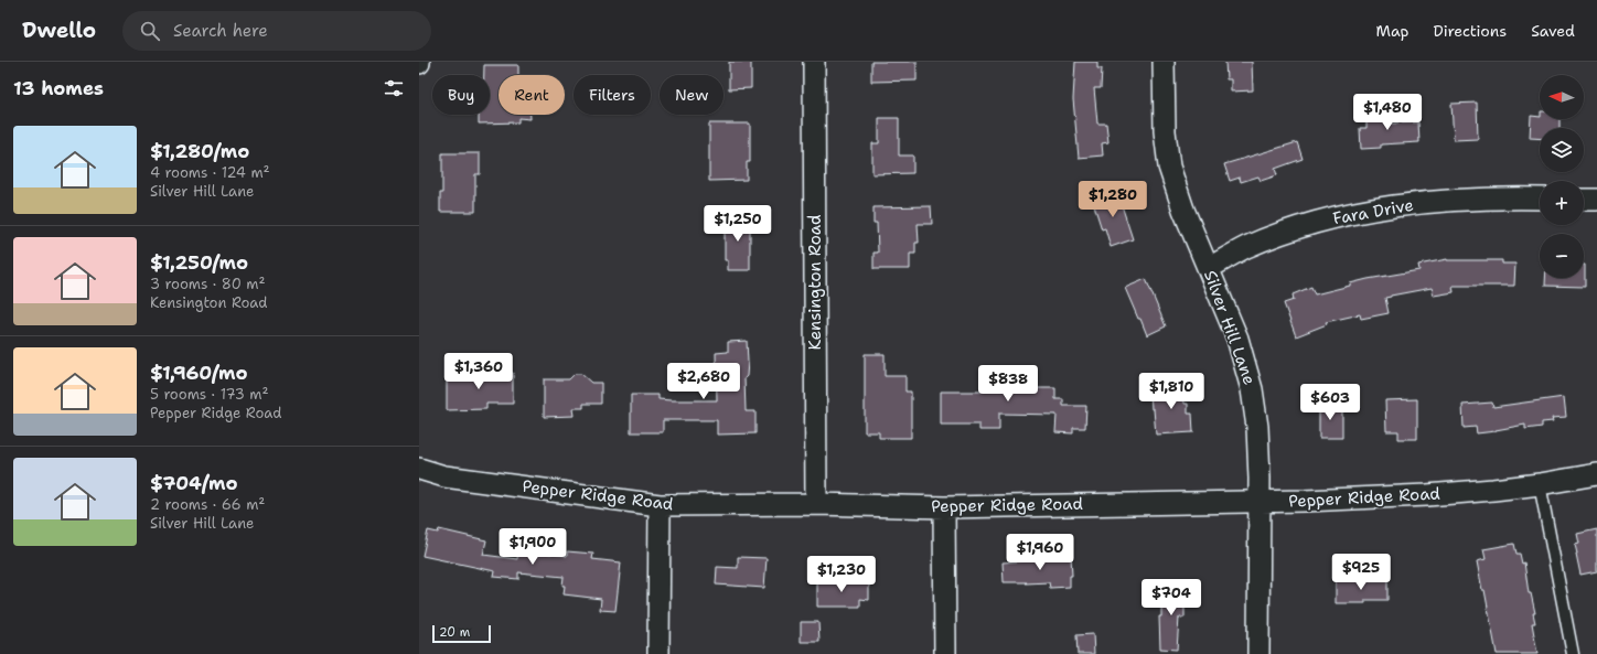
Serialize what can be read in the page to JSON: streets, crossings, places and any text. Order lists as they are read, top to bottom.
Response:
{
  "streets": {
    "street": [
      "Fara Drive",
      "Kensington Road",
      "Silver Hill Lane",
      "Pepper Ridge Road"
    ]
  },
  "crossings": [
    ["Fara Drive", "Silver Hill Lane"],
    ["Kensington Road", "Pepper Ridge Road"],
    ["Silver Hill Lane", "Pepper Ridge Road"]
  ],
  "scale_bar": "20 m",
  "north": "left",
  "page": {
    "header": "Dwello",
    "search": "Search here",
    "nav": ["Map", "Directions", "Saved"],
    "heading": "13 homes",
    "map_buttons": ["+", "−"],
    "chip": [
      "Buy",
      "Rent",
      "Filters",
      "New"
    ],
    "price": [
      "$1,480",
      "$1,280",
      "$1,250",
      "$1,360",
      "$2,680",
      "$838",
      "$1,810",
      "$603",
      "$1,900",
      "$1,960",
      "$925",
      "$1,230",
      "$704"
    ],
    "list": [
      {
        "name": "$1,280/mo",
        "note": "4 rooms · 124 m² · Silver Hill Lane"
      },
      {
        "name": "$1,250/mo",
        "note": "3 rooms · 80 m² · Kensington Road"
      },
      {
        "name": "$1,960/mo",
        "note": "5 rooms · 173 m² · Pepper Ridge Road"
      },
      {
        "name": "$704/mo",
        "note": "2 rooms · 66 m² · Silver Hill Lane"
      }
    ],
    "scale": "20 m"
  }
}
